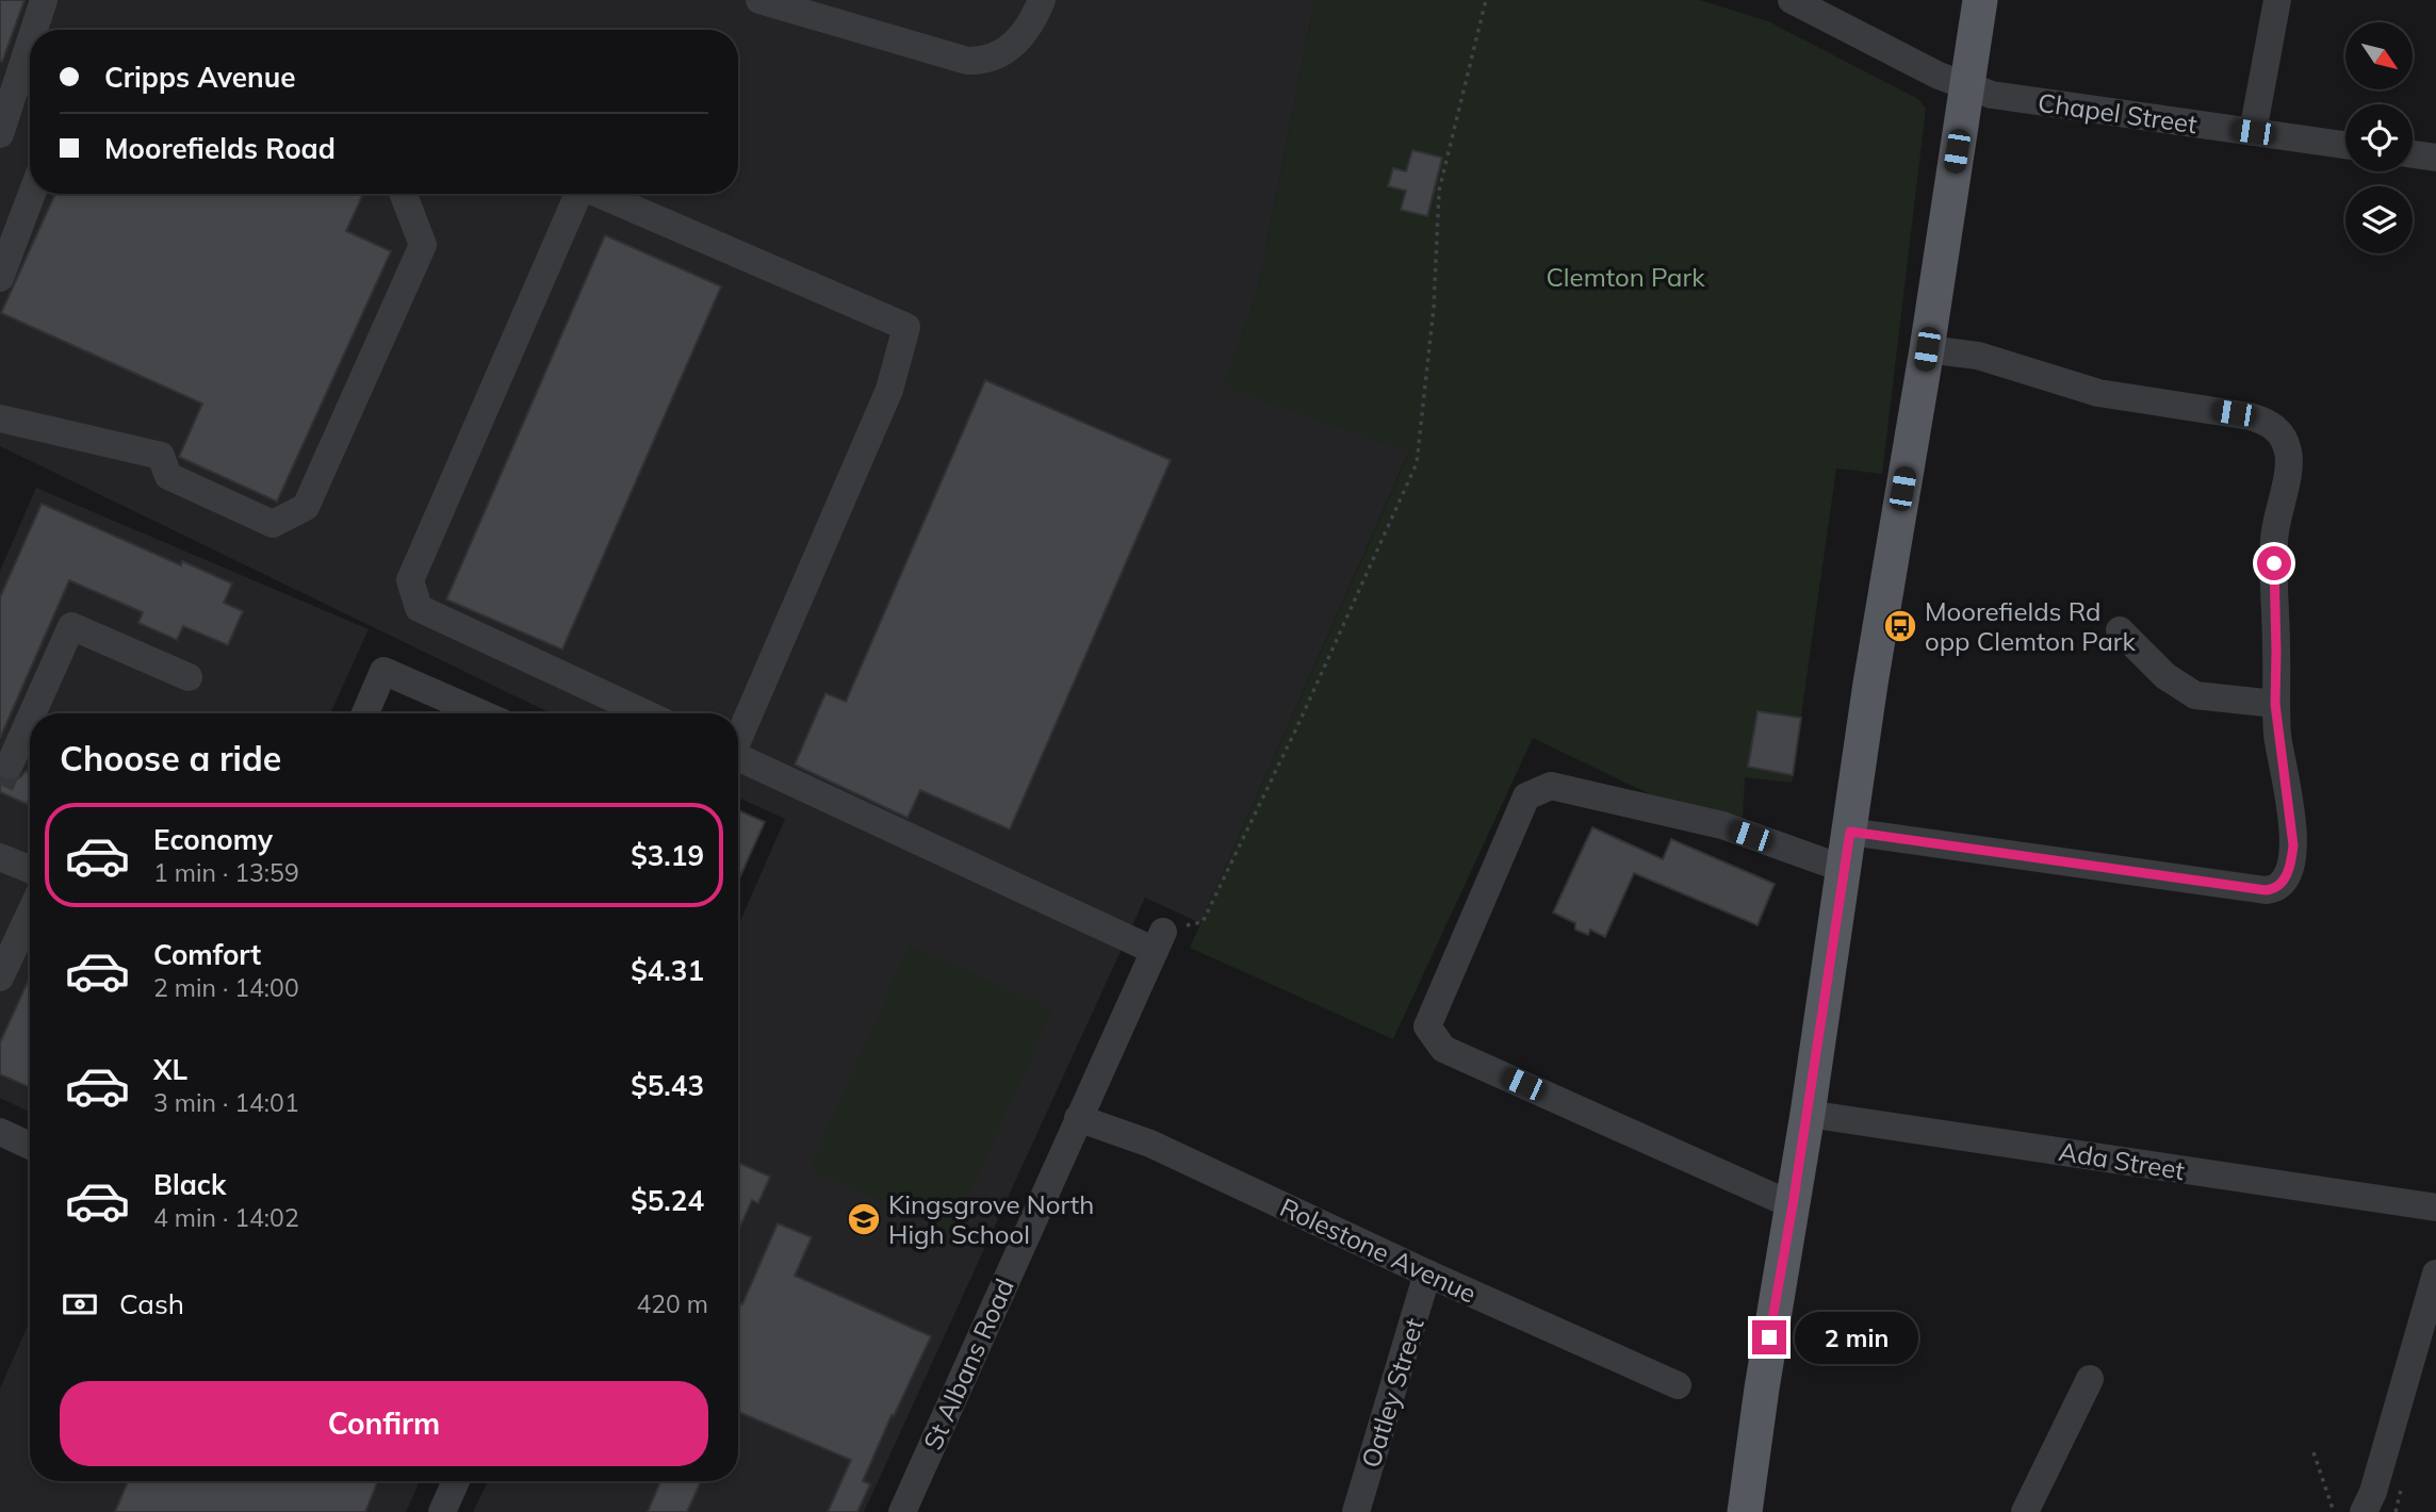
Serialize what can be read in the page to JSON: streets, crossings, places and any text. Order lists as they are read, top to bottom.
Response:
{
  "streets": {
    "street": [
      "Chapel Street",
      "Ada Street",
      "Rolestone Avenue",
      "St Albans Road",
      "Oatley Street"
    ]
  },
  "crossings": [
    ["Rolestone Avenue", "St Albans Road"],
    ["Rolestone Avenue", "Oatley Street"]
  ],
  "parks": ["Clemton Park"],
  "places": {
    "bus stop": ["Moorefields Rd opp Clemton Park"],
    "school or university": ["Kingsgrove North High School"]
  },
  "north": "bottom right",
  "page": {
    "banner": ["Cripps Avenue", "Moorefields Road"],
    "heading": "Choose a ride",
    "list": [
      {
        "name": "Economy",
        "note": "1 min · 13:59",
        "value": "$3.19"
      },
      {
        "name": "Comfort",
        "note": "2 min · 14:00",
        "value": "$4.31"
      },
      {
        "name": "XL",
        "note": "3 min · 14:01",
        "value": "$5.43"
      },
      {
        "name": "Black",
        "note": "4 min · 14:02",
        "value": "$5.24"
      }
    ],
    "pay": ["Cash", "420 m"],
    "bubble": "2 min",
    "buttons": "Confirm"
  }
}
